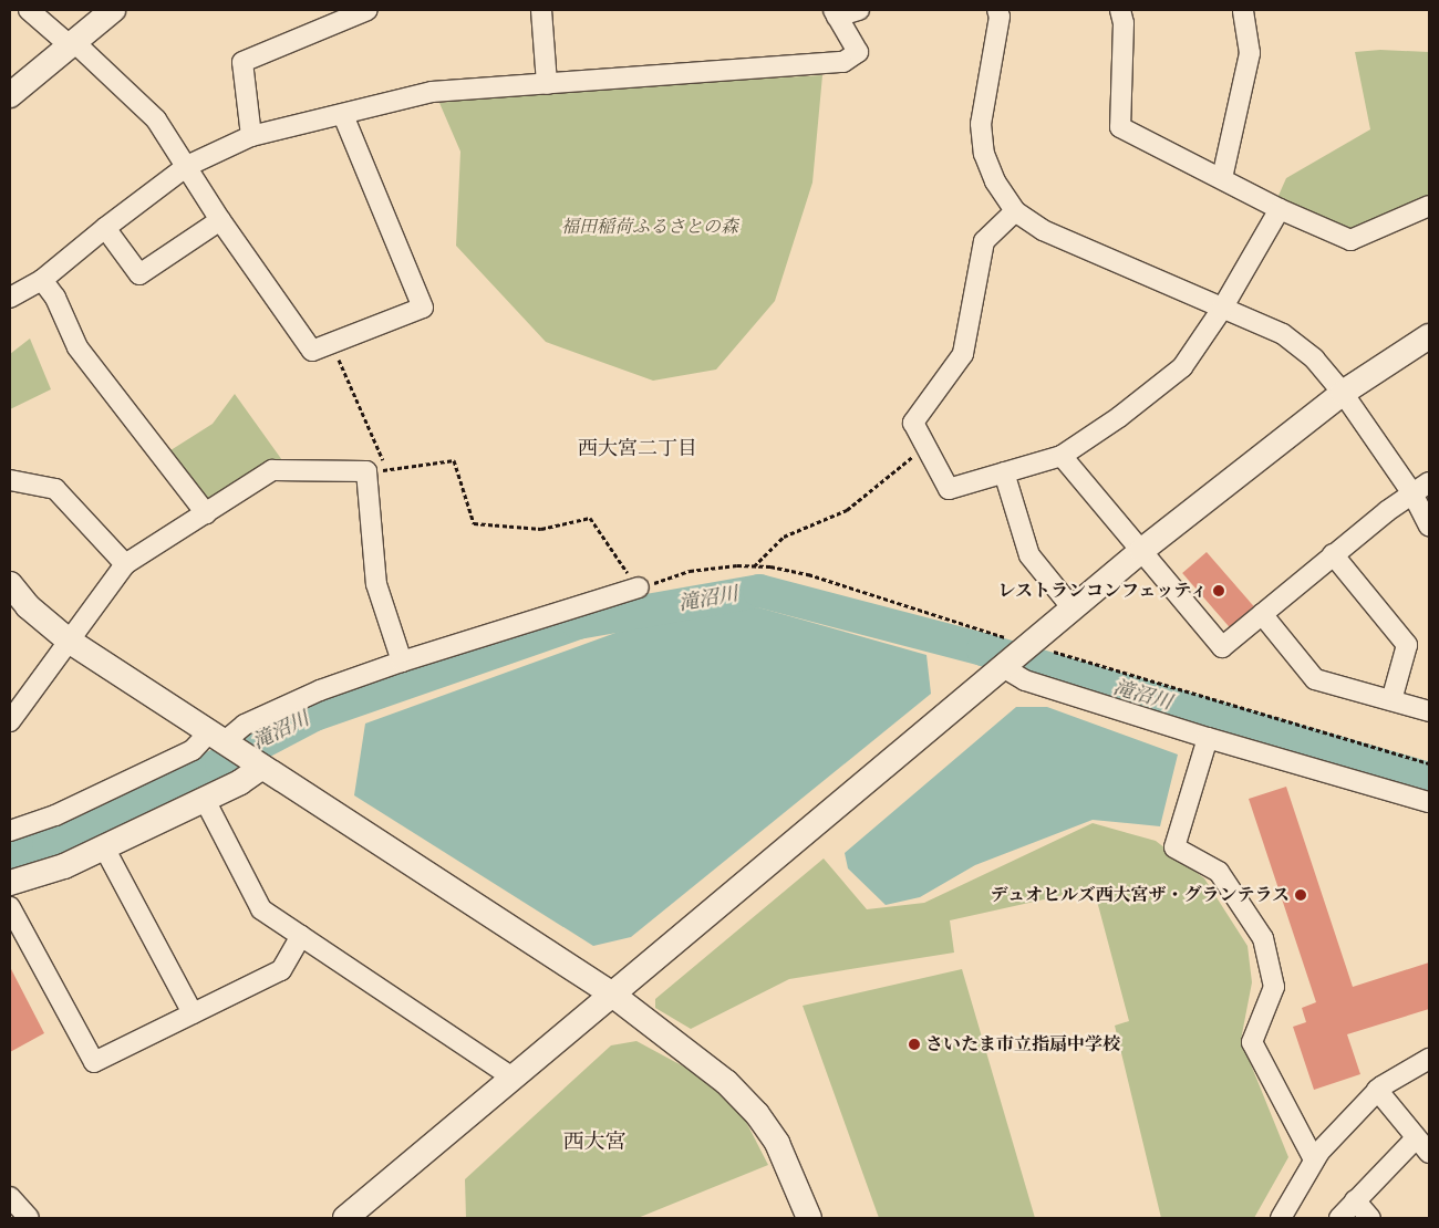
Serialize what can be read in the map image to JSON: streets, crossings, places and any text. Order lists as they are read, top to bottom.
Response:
{
  "districts": ["西大宮二丁目", "西大宮"],
  "water": ["滝沼川"],
  "parks": ["福田稲荷ふるさとの森"],
  "places": ["レストランコンフェッティ", "デュオヒルズ西大宮ザ・グランテラス", "さいたま市立指扇中学校"]
}
